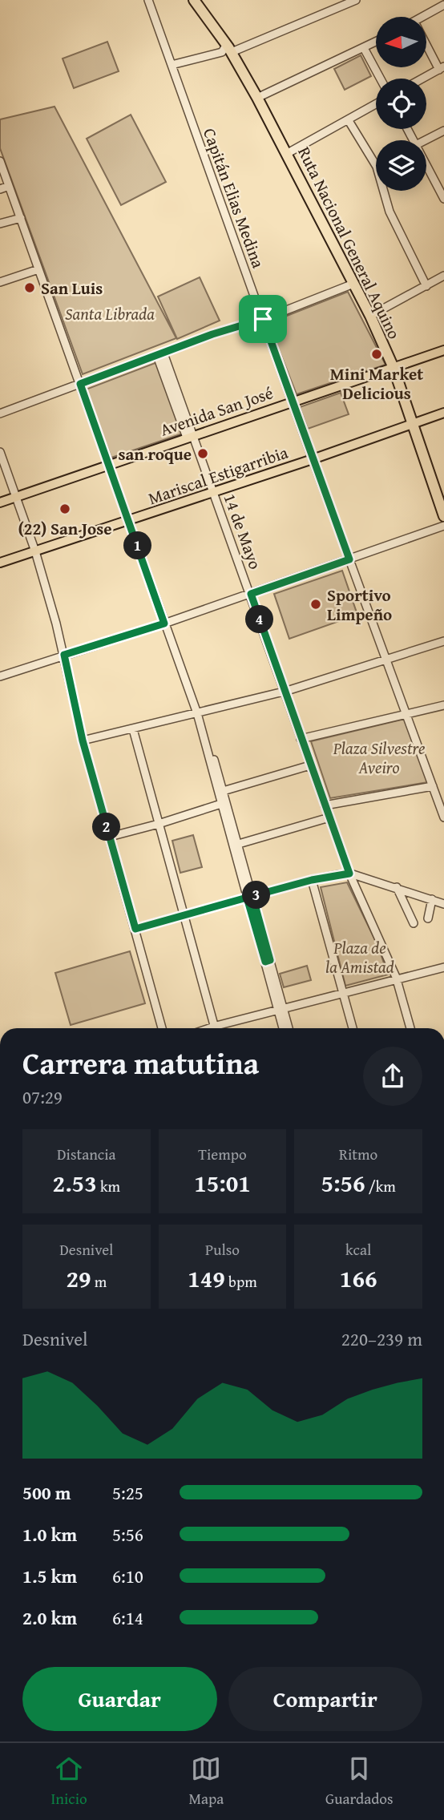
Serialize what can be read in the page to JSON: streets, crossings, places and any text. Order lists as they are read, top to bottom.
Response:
{
  "streets": {
    "highway": ["Ruta Nacional General Aquino"],
    "main road": ["Avenida San José", "Mariscal Estigarribia"],
    "street": ["Capitán Elias Medina", "14 de Mayo"]
  },
  "crossings": [
    ["Capitán Elias Medina", "Avenida San José"],
    ["Capitán Elias Medina", "Mariscal Estigarribia"],
    ["Ruta Nacional General Aquino", "Avenida San José"],
    ["Ruta Nacional General Aquino", "Mariscal Estigarribia"],
    ["Avenida San José", "14 de Mayo"],
    ["Mariscal Estigarribia", "14 de Mayo"]
  ],
  "parks": ["Santa Librada", "Plaza Silvestre Aveiro", "Plaza de la Amistad"],
  "places": [
    "San Luis",
    "Mini Market Delicious",
    "san roque",
    "(22) San Jose",
    "Sportivo Limpeño"
  ],
  "north": "left",
  "page": {
    "pins": [
      "1",
      "4",
      "2",
      "3"
    ],
    "heading": ["Carrera matutina", "07:29"],
    "stats": [
      ["Distancia", "2.53 km"],
      ["Tiempo", "15:01"],
      ["Ritmo", "5:56 /km"],
      ["Desnivel", "29 m"],
      ["Pulso", "149 bpm"],
      ["kcal", "166"]
    ],
    "chart": ["Desnivel", "220–239 m"],
    "list": [
      {
        "name": "500 m",
        "note": "5:25"
      },
      {
        "name": "1.0 km",
        "note": "5:56"
      },
      {
        "name": "1.5 km",
        "note": "6:10"
      },
      {
        "name": "2.0 km",
        "note": "6:14"
      }
    ],
    "buttons": ["Guardar", "Compartir"],
    "tabs": ["Inicio", "Mapa", "Guardados"]
  }
}
